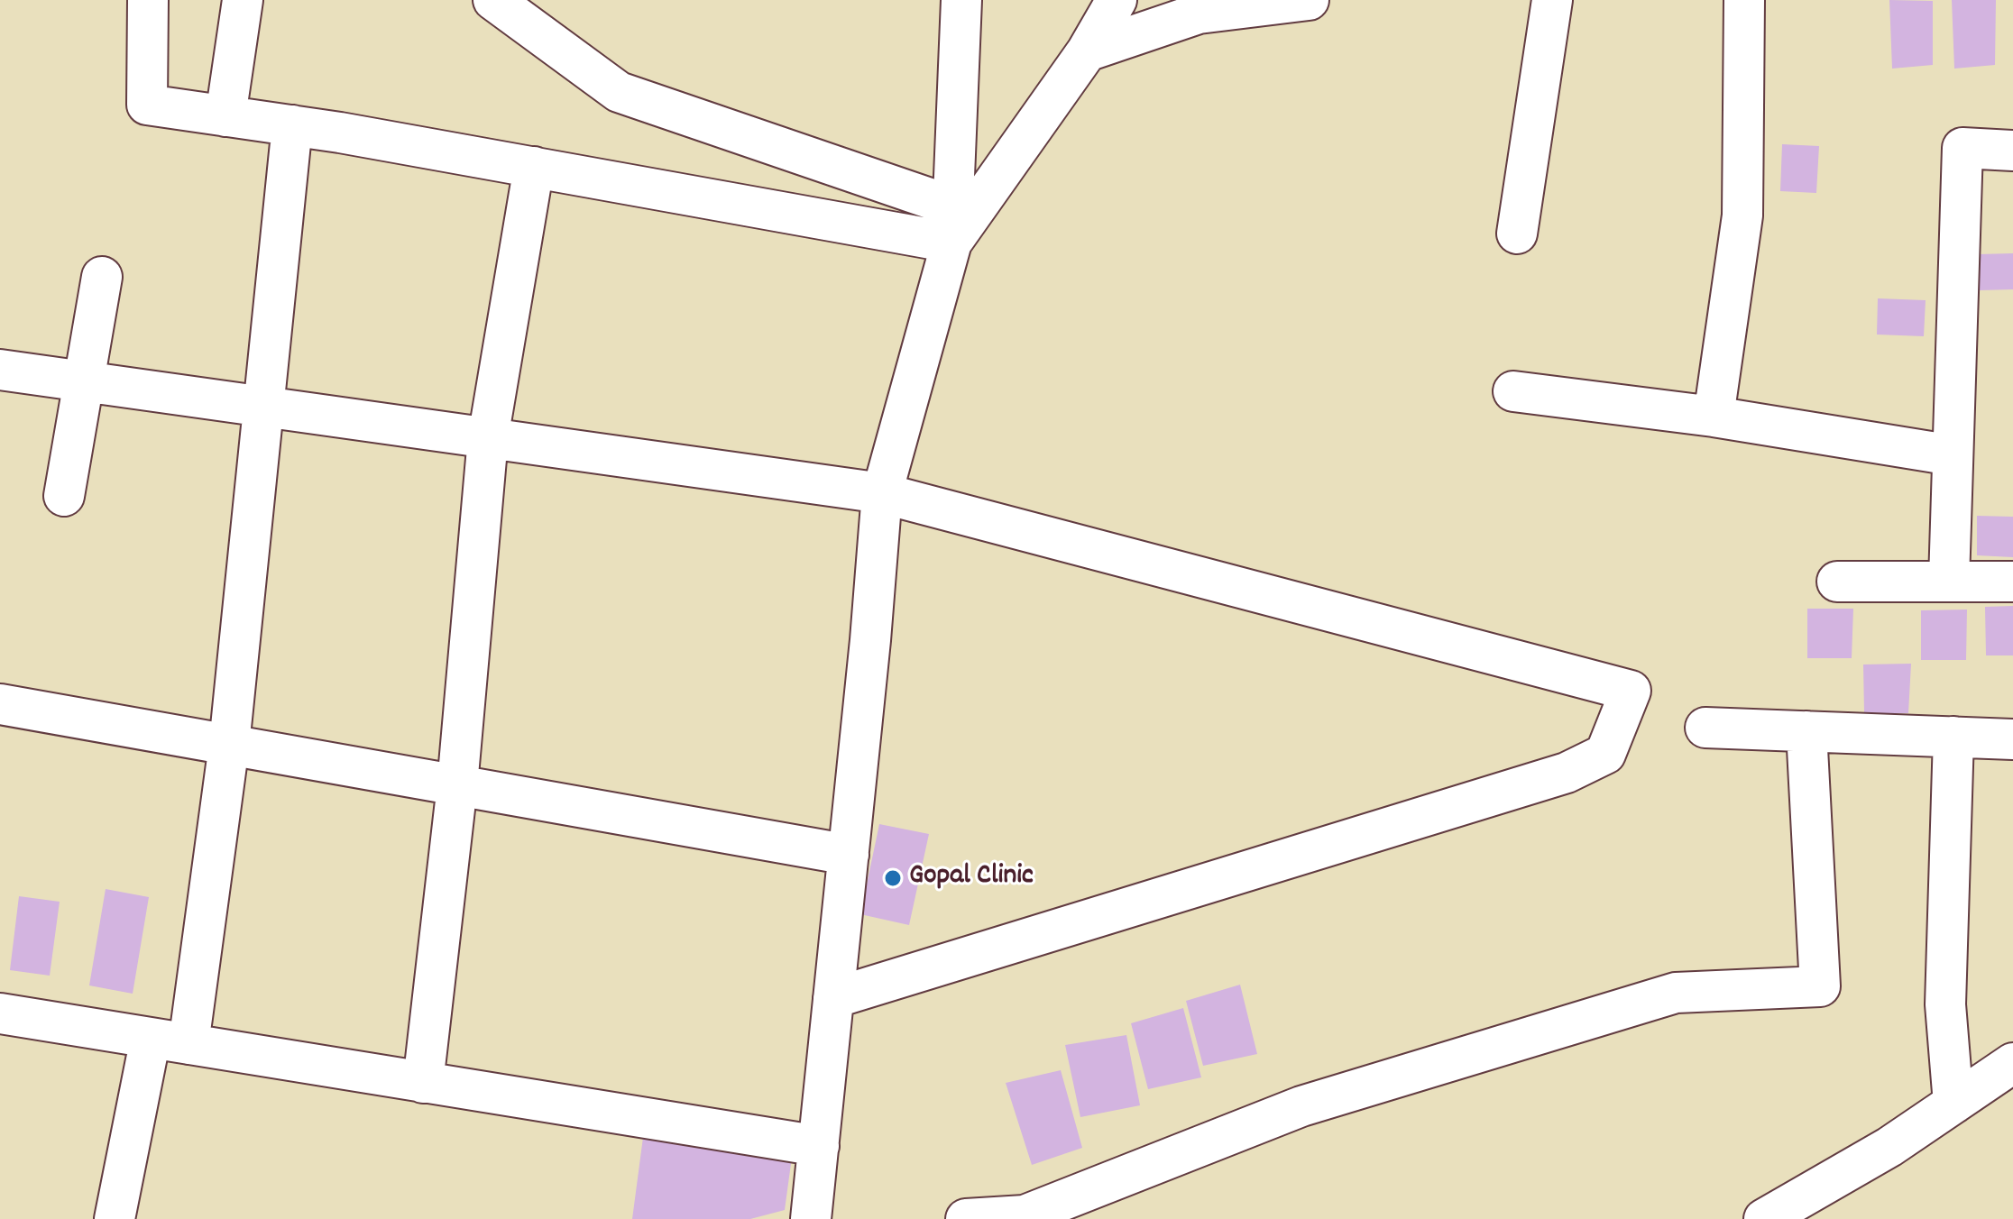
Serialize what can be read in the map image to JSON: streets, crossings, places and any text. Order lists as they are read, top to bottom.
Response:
{
  "places": ["Gopal Clinic"]
}
